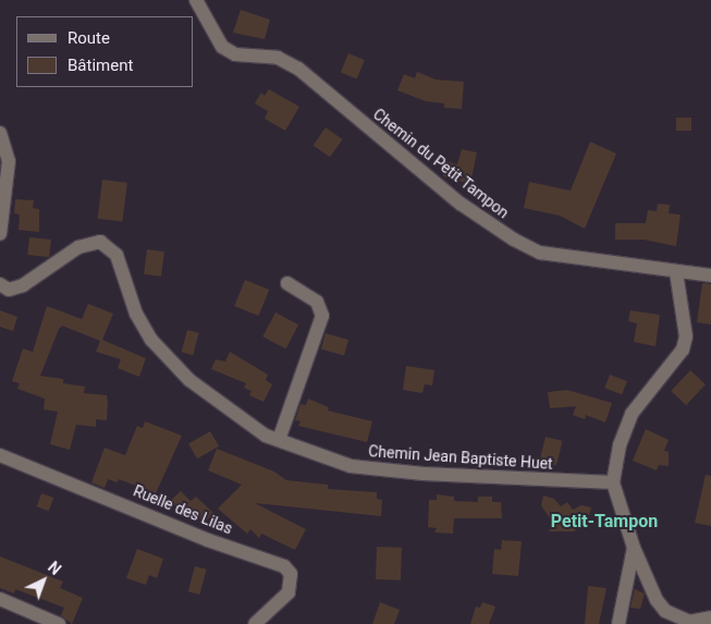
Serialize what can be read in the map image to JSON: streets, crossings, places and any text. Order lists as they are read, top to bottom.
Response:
{
  "streets": {
    "street": ["Chemin du Petit Tampon", "Chemin Jean Baptiste Huet", "Ruelle des Lilas"]
  },
  "districts": ["Petit-Tampon"],
  "legend": ["Route", "Bâtiment"],
  "north": "top right"
}
